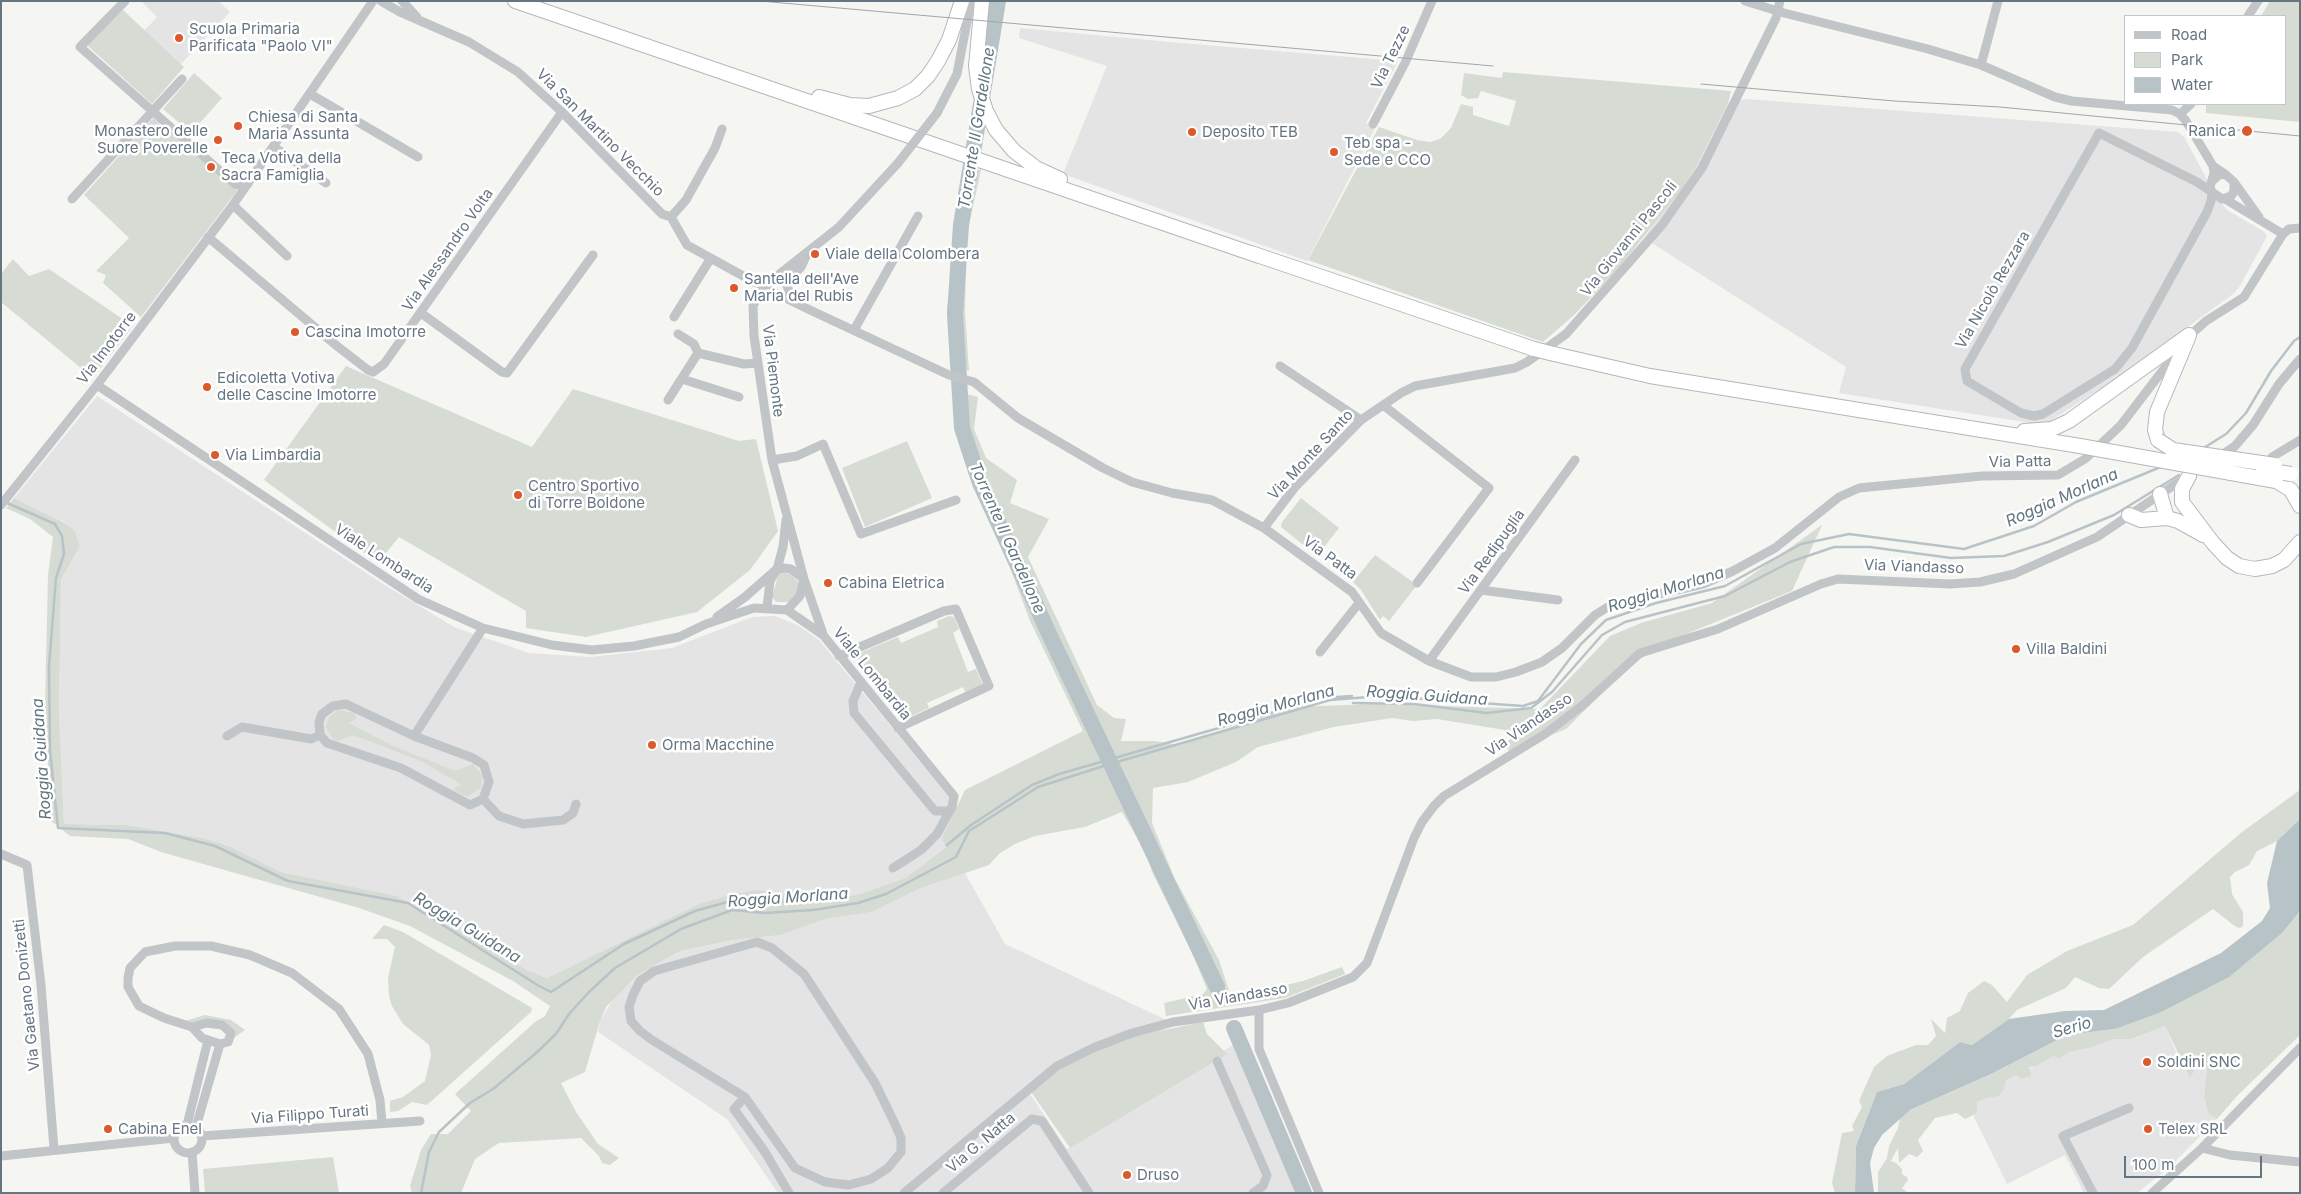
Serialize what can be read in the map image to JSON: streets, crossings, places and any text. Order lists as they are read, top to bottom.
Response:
{
  "streets": {
    "street": [
      "Via Tezze",
      "Via San Martino Vecchio",
      "Via Giovanni Pascoli",
      "Via Alessandro Volta",
      "Via Nicolò Rezzara",
      "Via Imotorre",
      "Via Piemonte",
      "Via Monte Santo",
      "Via Patta",
      "Via Redipuglia",
      "Viale Lombardia",
      "Via Viandasso",
      "Via Gaetano Donizetti",
      "Via Filippo Turati",
      "Via G. Natta"
    ]
  },
  "crossings": [
    ["Via San Martino Vecchio", "Via Alessandro Volta"],
    ["Via San Martino Vecchio", "Via Imotorre"],
    ["Via San Martino Vecchio", "Via Piemonte"],
    ["Via San Martino Vecchio", "Via Monte Santo"],
    ["Via San Martino Vecchio", "Via Patta"],
    ["Via Giovanni Pascoli", "Via Monte Santo"],
    ["Via Alessandro Volta", "Via Imotorre"],
    ["Via Imotorre", "Viale Lombardia"],
    ["Via Piemonte", "Viale Lombardia"],
    ["Via Monte Santo", "Via Patta"],
    ["Via Patta", "Via Redipuglia"]
  ],
  "water": [
    "Torrente Il Gardellone",
    "Roggia Morlana",
    "Roggia Guidana",
    "Serio"
  ],
  "places": [
    "Scuola Primaria Parificata \"Paolo VI\"",
    "Chiesa di Santa Maria Assunta",
    "Ranica",
    "Deposito TEB",
    "Monastero delle Suore Poverelle",
    "Teb spa - Sede e CCO",
    "Teca Votiva della Sacra Famiglia",
    "Viale della Colombera",
    "Santella dell'Ave Maria del Rubis",
    "Cascina Imotorre",
    "Edicoletta Votiva delle Cascine Imotorre",
    "Via Limbardia",
    "Centro Sportivo di Torre Boldone",
    "Cabina Eletrica",
    "Villa Baldini",
    "Orma Macchine",
    "Soldini SNC",
    "Cabina Enel",
    "Telex SRL",
    "Druso"
  ],
  "legend": ["Road", "Park", "Water"],
  "scale_bar": "100 m"
}
